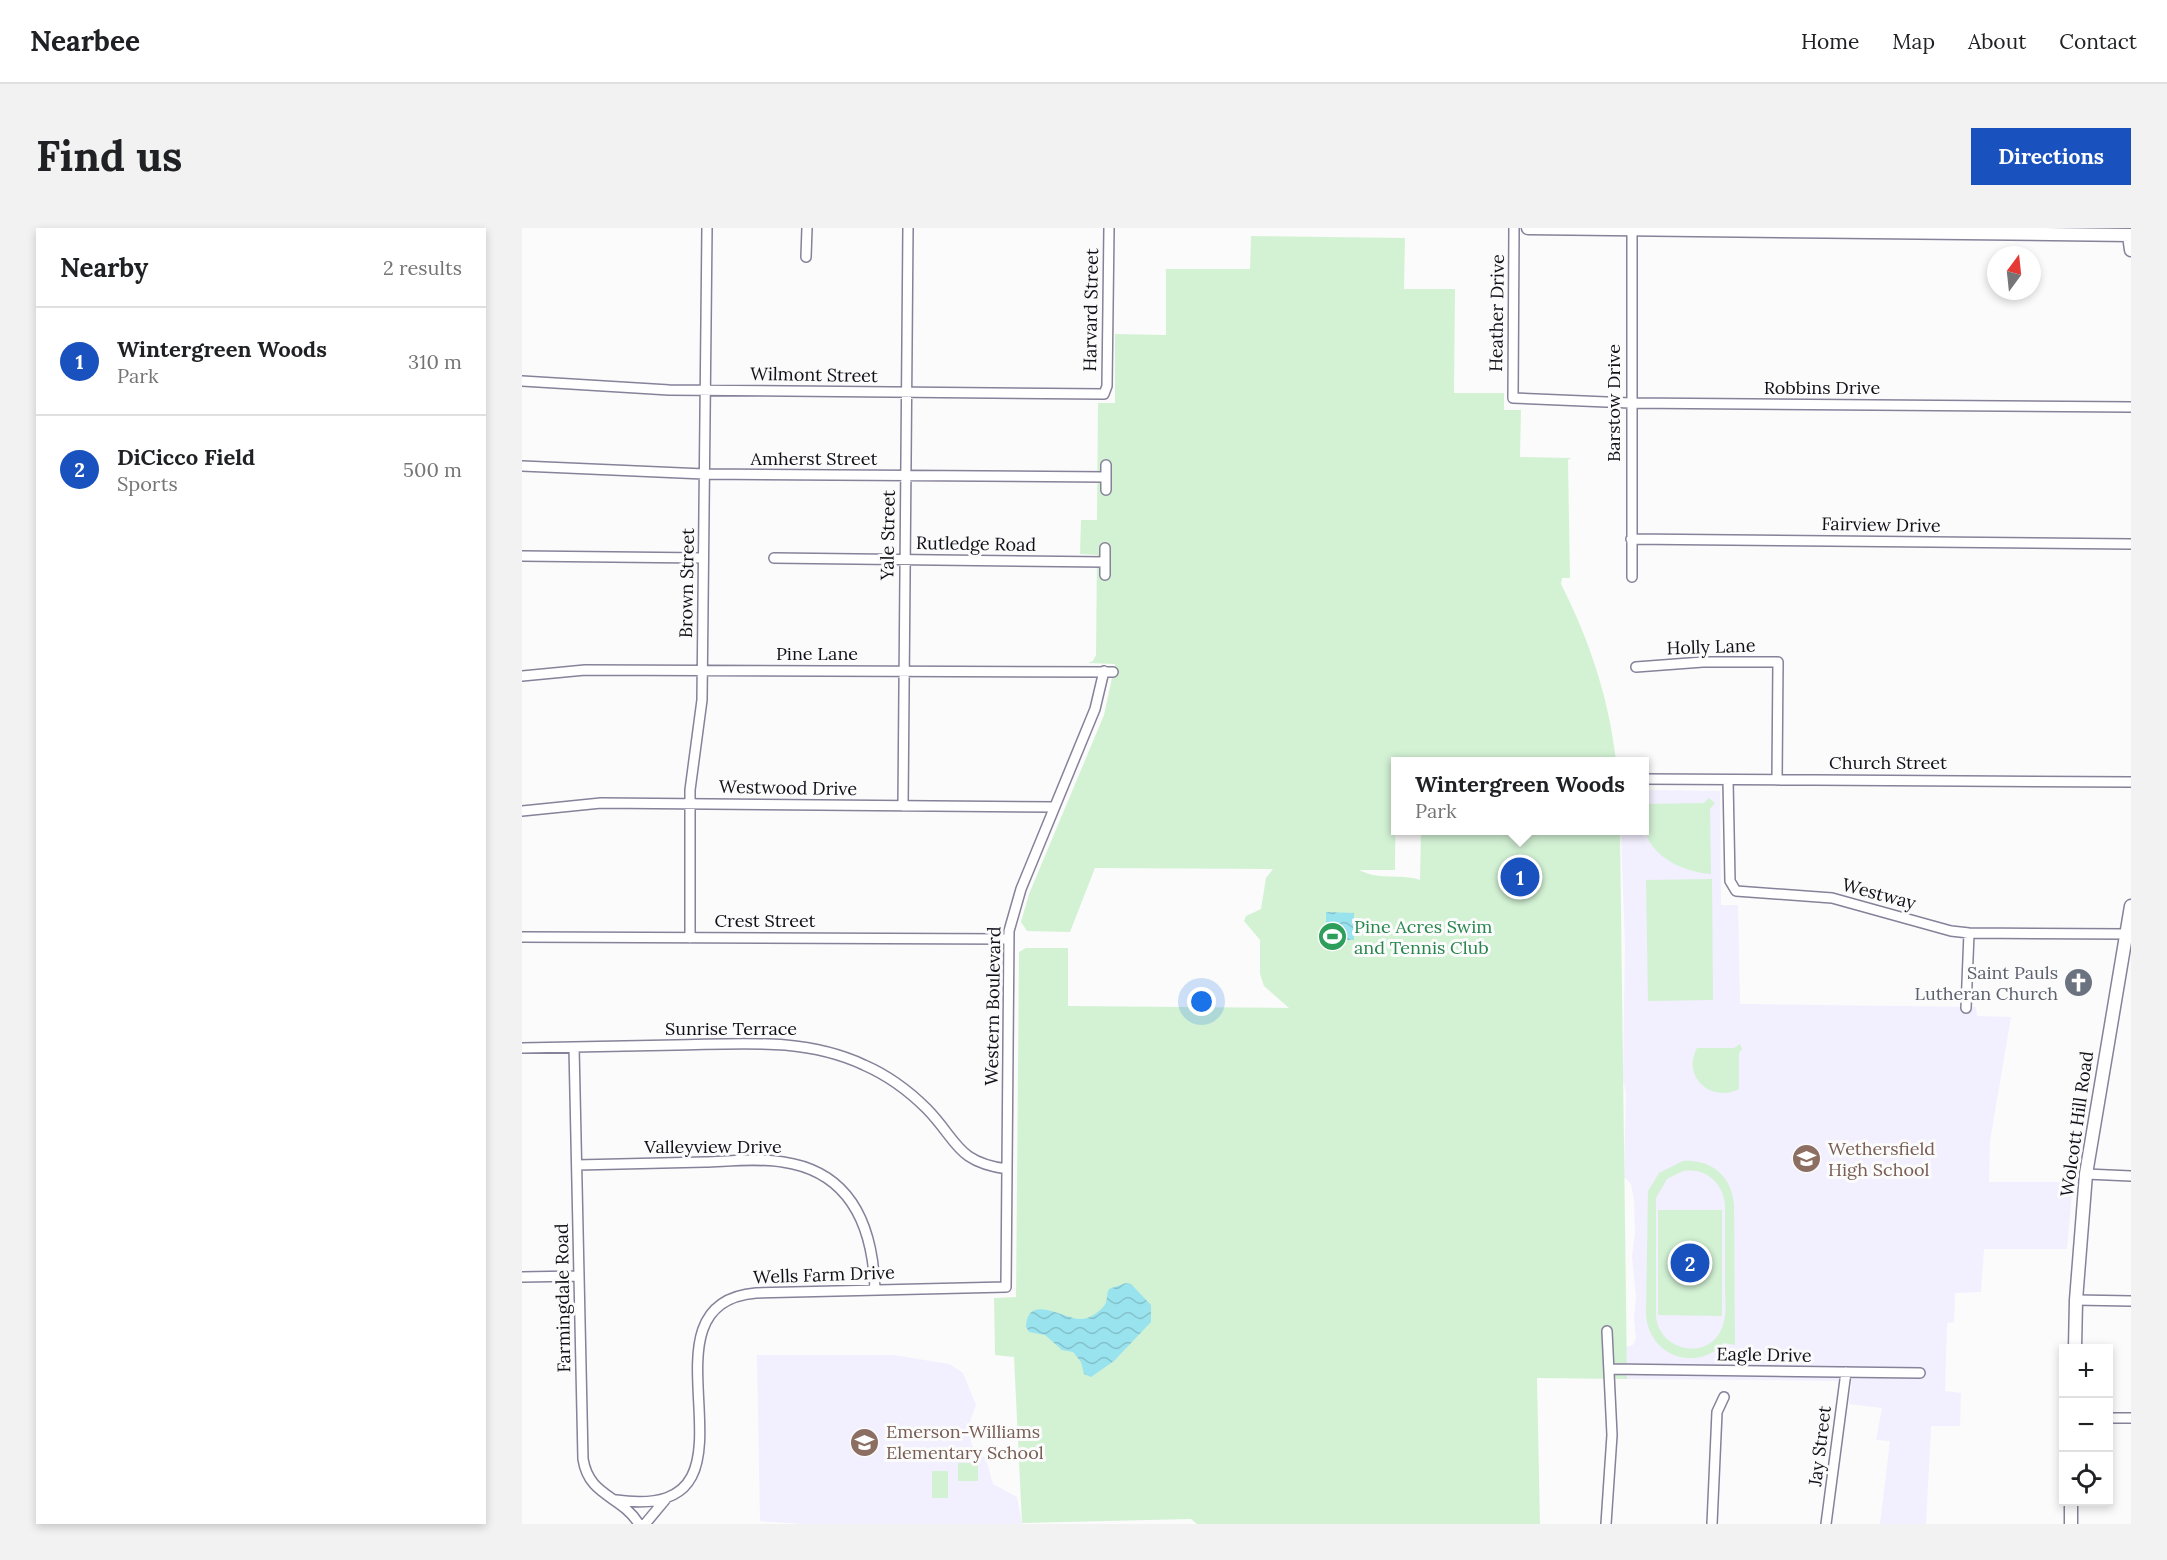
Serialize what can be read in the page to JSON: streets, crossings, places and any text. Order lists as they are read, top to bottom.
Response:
{
  "streets": {
    "street": [
      "Harvard Street",
      "Heather Drive",
      "Wilmont Street",
      "Robbins Drive",
      "Barstow Drive",
      "Amherst Street",
      "Fairview Drive",
      "Yale Street",
      "Rutledge Road",
      "Brown Street",
      "Holly Lane",
      "Pine Lane",
      "Church Street",
      "Westwood Drive",
      "Westway",
      "Crest Street",
      "Western Boulevard",
      "Sunrise Terrace",
      "Wolcott Hill Road",
      "Valleyview Drive",
      "Wells Farm Drive",
      "Farmingdale Road",
      "Eagle Drive",
      "Jay Street"
    ]
  },
  "crossings": [
    ["Harvard Street", "Wilmont Street"],
    ["Heather Drive", "Robbins Drive"],
    ["Wilmont Street", "Yale Street"],
    ["Wilmont Street", "Brown Street"],
    ["Robbins Drive", "Barstow Drive"],
    ["Barstow Drive", "Fairview Drive"],
    ["Amherst Street", "Yale Street"],
    ["Amherst Street", "Brown Street"],
    ["Yale Street", "Rutledge Road"],
    ["Yale Street", "Pine Lane"],
    ["Yale Street", "Westwood Drive"],
    ["Brown Street", "Pine Lane"],
    ["Brown Street", "Westwood Drive"],
    ["Brown Street", "Crest Street"],
    ["Holly Lane", "Church Street"],
    ["Pine Lane", "Western Boulevard"],
    ["Church Street", "Westway"],
    ["Westwood Drive", "Western Boulevard"],
    ["Westway", "Wolcott Hill Road"],
    ["Crest Street", "Western Boulevard"],
    ["Western Boulevard", "Sunrise Terrace"],
    ["Western Boulevard", "Wells Farm Drive"],
    ["Sunrise Terrace", "Farmingdale Road"],
    ["Valleyview Drive", "Wells Farm Drive"],
    ["Valleyview Drive", "Farmingdale Road"],
    ["Eagle Drive", "Jay Street"]
  ],
  "places": {
    "sports": ["Pine Acres Swim and Tennis Club"],
    "church": ["Saint Pauls Lutheran Church"],
    "school or university": ["Wethersfield High School", "Emerson-Williams Elementary School"]
  },
  "north": "top",
  "page": {
    "header": "Nearbee",
    "nav": [
      "Home",
      "Map",
      "About",
      "Contact"
    ],
    "buttons": "Directions",
    "title": "Find us",
    "heading": ["Nearby", "2 results"],
    "list": [
      {
        "mark": "1",
        "name": "Wintergreen Woods",
        "note": "Park",
        "value": "310 m"
      },
      {
        "mark": "2",
        "name": "DiCicco Field",
        "note": "Sports",
        "value": "500 m"
      }
    ],
    "popup": ["Wintergreen Woods", "Park"],
    "pins": ["1", "2"],
    "map_buttons": ["+", "−"]
  }
}
